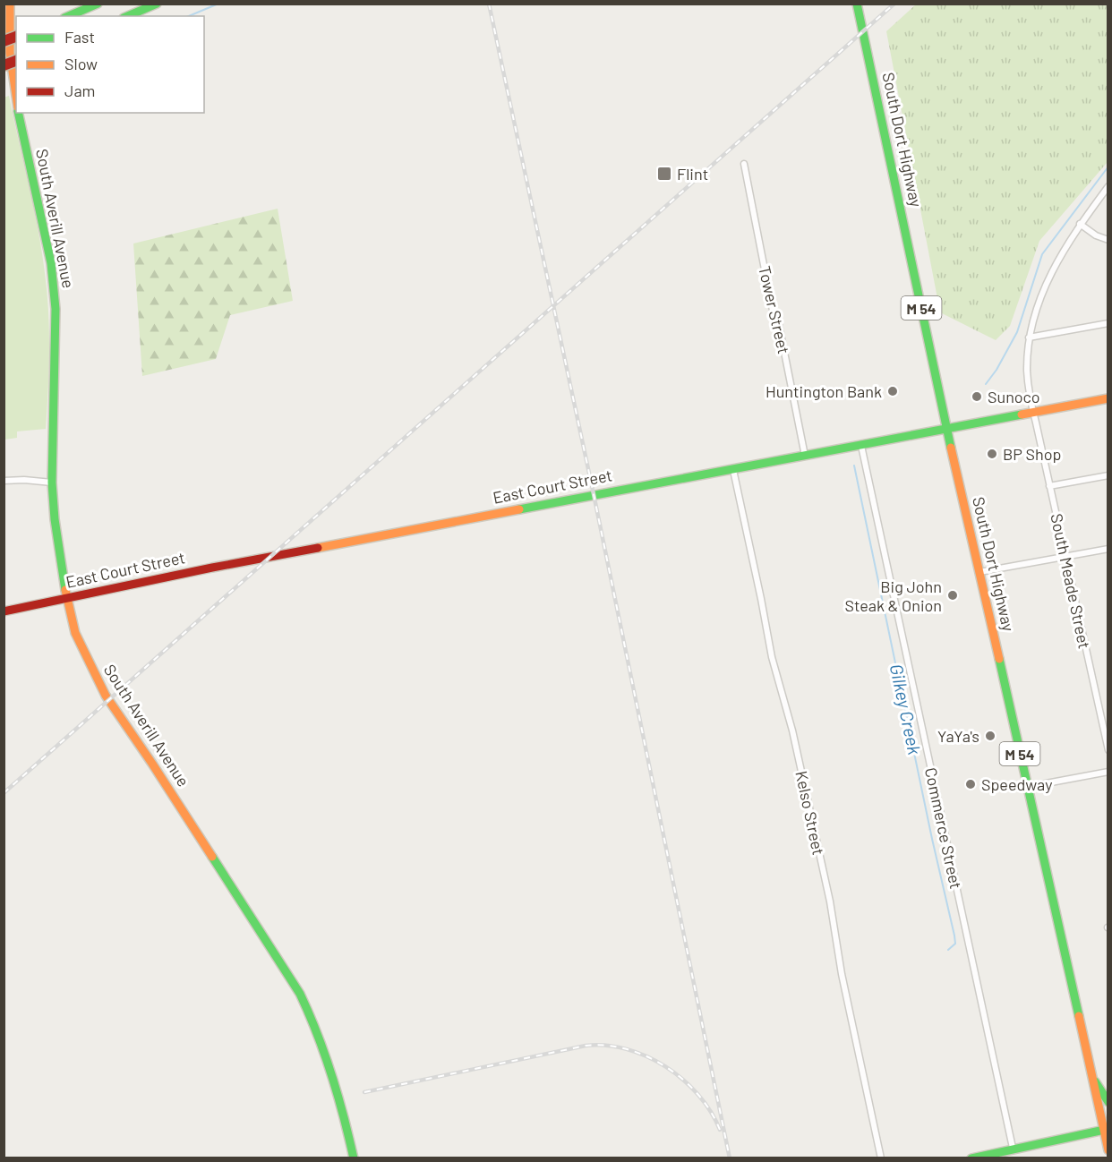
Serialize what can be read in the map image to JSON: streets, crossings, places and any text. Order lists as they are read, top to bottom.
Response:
{
  "streets": {
    "main road": [
      "South Dort Highway",
      "South Averill Avenue",
      "M 54",
      "East Court Street"
    ],
    "street": [
      "Tower Street",
      "South Meade Street",
      "Kelso Street",
      "Commerce Street"
    ]
  },
  "crossings": [
    ["South Dort Highway", "M 54"],
    ["South Dort Highway", "East Court Street"],
    ["South Averill Avenue", "East Court Street"],
    ["Tower Street", "East Court Street"],
    ["East Court Street", "South Meade Street"],
    ["East Court Street", "Kelso Street"],
    ["East Court Street", "Commerce Street"]
  ],
  "water": ["Gilkey Creek"],
  "places": {
    "transit": ["Flint"],
    "other": [
      "Huntington Bank",
      "Sunoco",
      "BP Shop",
      "Big John Steak & Onion",
      "YaYa's",
      "Speedway"
    ]
  },
  "legend": ["Fast", "Slow", "Jam"]
}
